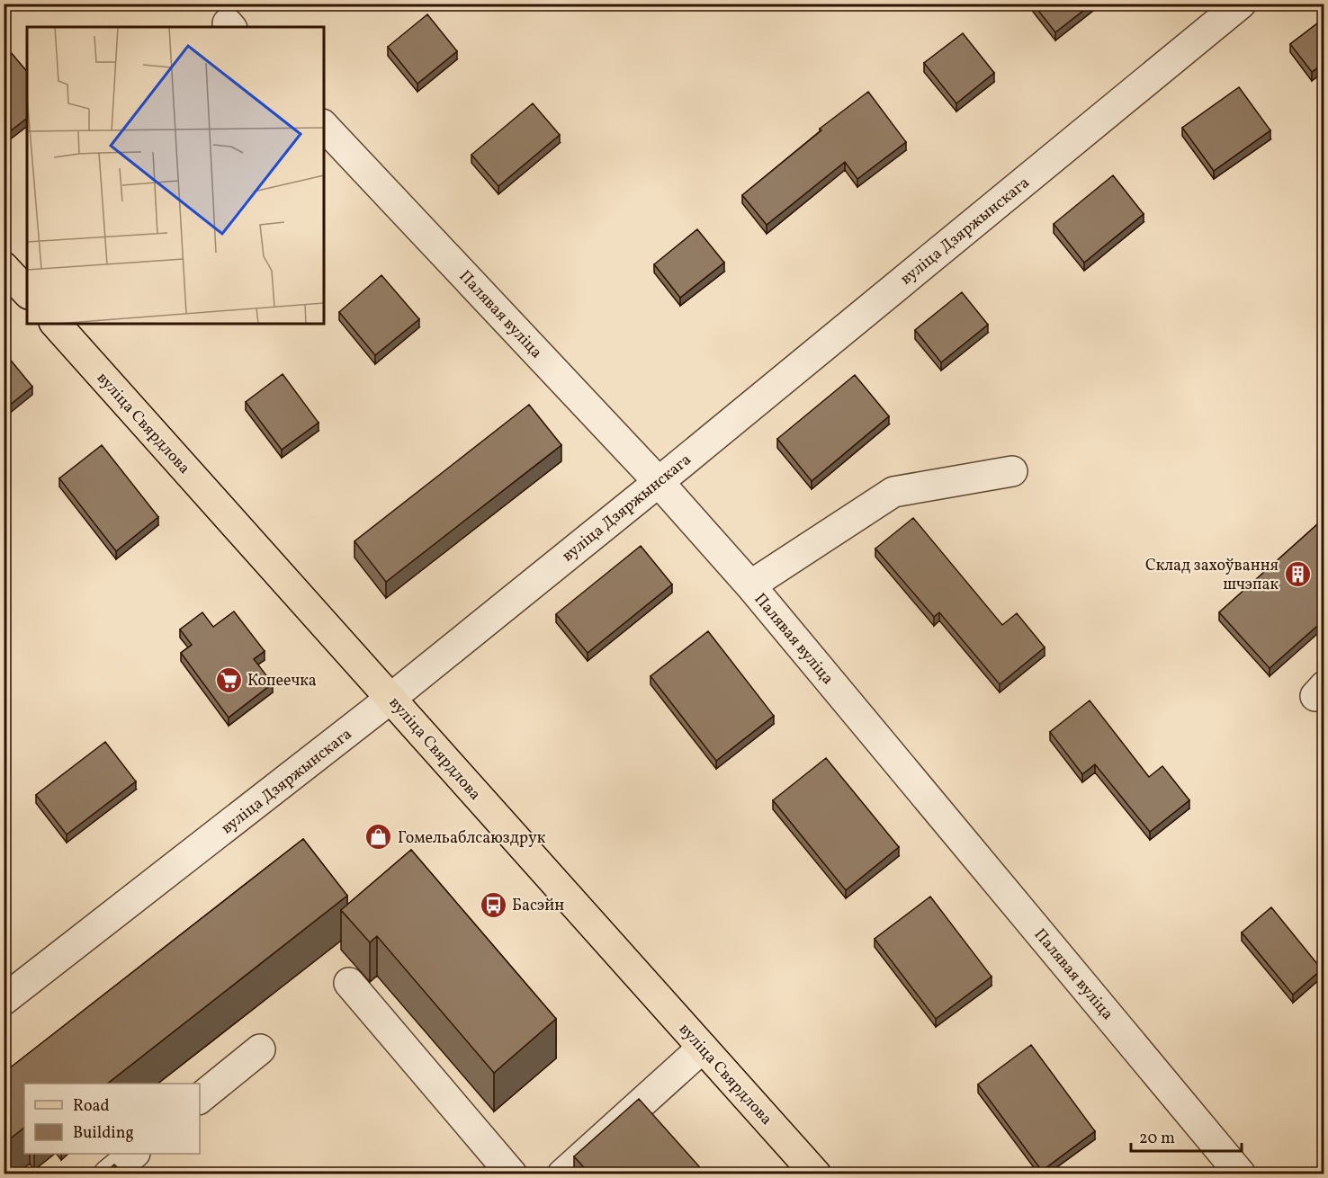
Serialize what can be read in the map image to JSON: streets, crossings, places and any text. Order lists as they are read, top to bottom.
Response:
{
  "streets": {
    "main road": ["вуліца Свярдлова"],
    "street": ["вуліца Дзяржынскага", "Палявая вуліца"]
  },
  "crossings": [
    ["вуліца Дзяржынскага", "Палявая вуліца"],
    ["вуліца Дзяржынскага", "вуліца Свярдлова"]
  ],
  "places": {
    "building": ["Склад захоўвання шчэпак"],
    "supermarket": ["Копеечка"],
    "shop": ["Гомельаблсаюздрук"],
    "bus stop": ["Басэйн"]
  },
  "legend": ["Road", "Building"],
  "scale_bar": "20 m"
}
